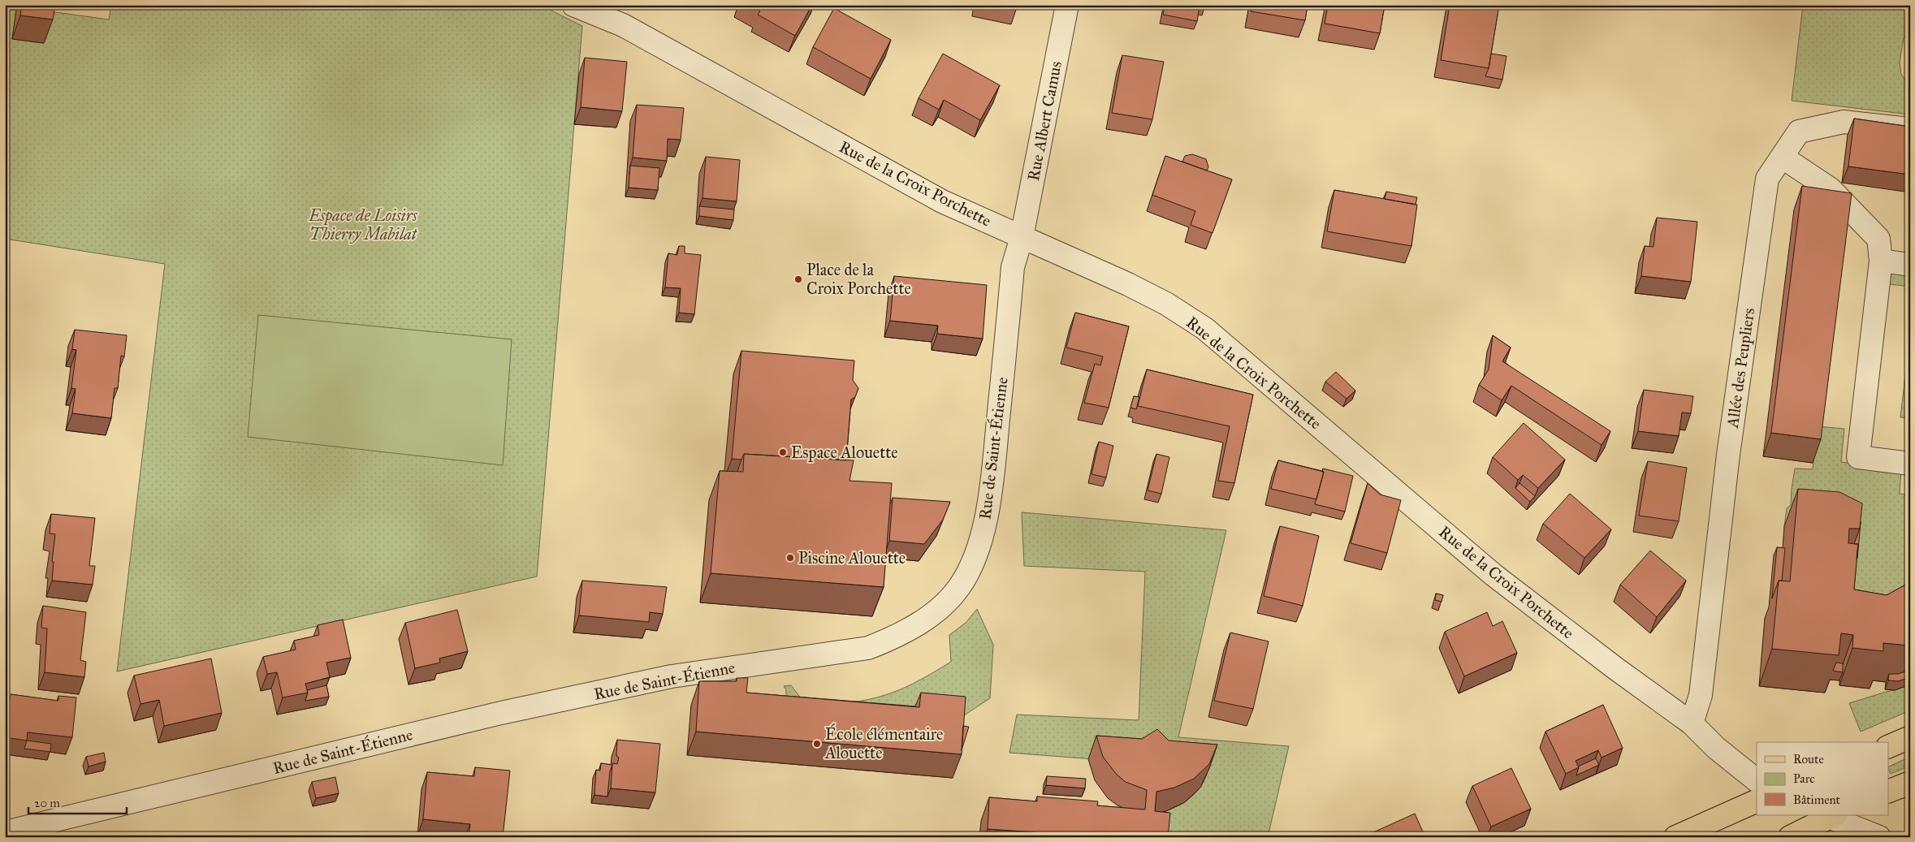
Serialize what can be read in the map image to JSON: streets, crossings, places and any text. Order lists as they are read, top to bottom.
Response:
{
  "streets": {
    "street": [
      "Rue Albert Camus",
      "Rue de la Croix Porchette",
      "Allée des Peupliers",
      "Rue de Saint-Étienne"
    ]
  },
  "crossings": [
    ["Rue Albert Camus", "Rue de la Croix Porchette"],
    ["Rue Albert Camus", "Rue de Saint-Étienne"],
    ["Rue de la Croix Porchette", "Allée des Peupliers"],
    ["Rue de la Croix Porchette", "Rue de Saint-Étienne"]
  ],
  "parks": ["Espace de Loisirs Thierry Mabilat"],
  "places": [
    "Place de la Croix Porchette",
    "Espace Alouette",
    "Piscine Alouette",
    "École élémentaire Alouette"
  ],
  "legend": ["Route", "Parc", "Bâtiment"],
  "scale_bar": "20 m"
}
